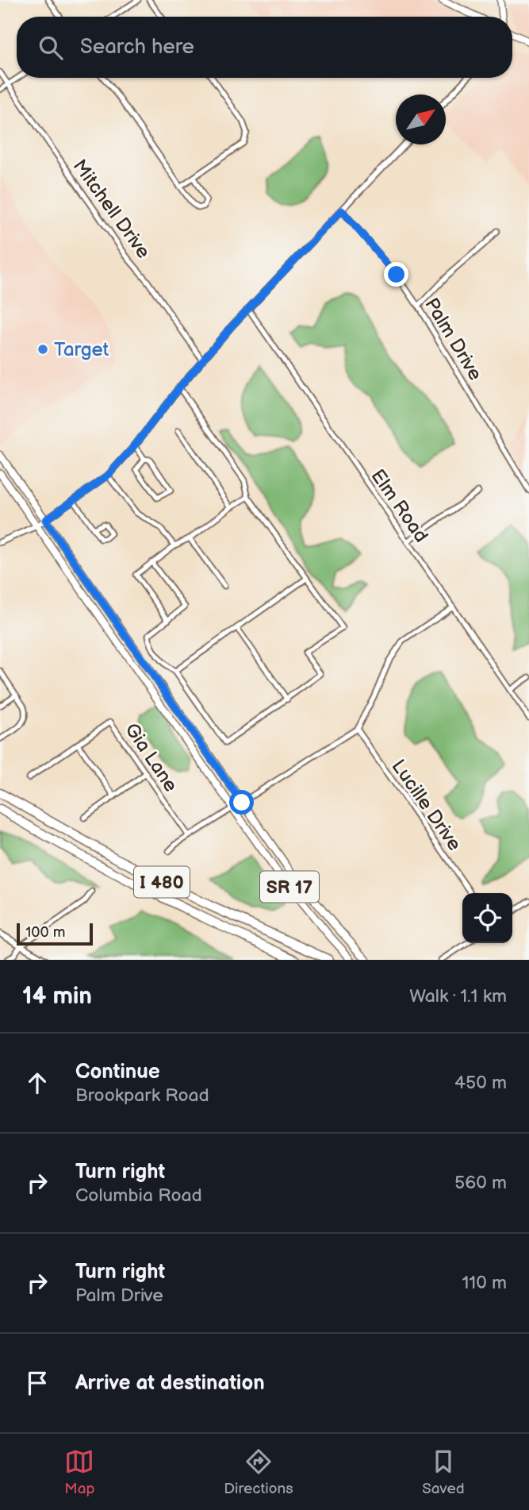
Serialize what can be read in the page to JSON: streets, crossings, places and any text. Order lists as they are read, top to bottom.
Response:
{
  "streets": {
    "highway": ["I 480"],
    "main road": ["SR 17"],
    "street": [
      "Mitchell Drive",
      "Palm Drive",
      "Elm Road",
      "Gia Lane",
      "Lucille Drive"
    ]
  },
  "places": ["Target"],
  "scale_bar": "100 m",
  "north": "top right",
  "page": {
    "search": "Search here",
    "scale": "100 m",
    "heading": ["14 min", "Walk · 1.1 km"],
    "list": [
      ["Continue", "Brookpark Road", "450 m"],
      ["Turn right", "Columbia Road", "560 m"],
      ["Turn right", "Palm Drive", "110 m"],
      "Arrive at destination"
    ],
    "nav": ["Map", "Directions", "Saved"]
  }
}
